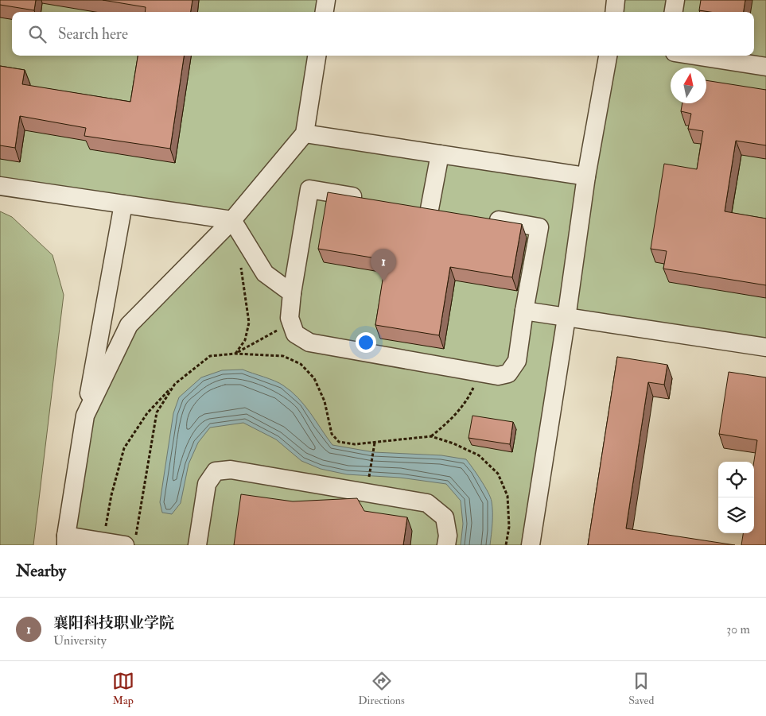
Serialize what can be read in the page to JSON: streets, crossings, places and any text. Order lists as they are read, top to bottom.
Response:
{
  "north": "top",
  "page": {
    "search": "Search here",
    "pins": "1",
    "heading": "Nearby",
    "list": [
      {
        "mark": "1",
        "name": "襄阳科技职业学院",
        "note": "University",
        "value": "30 m"
      }
    ],
    "nav": ["Map", "Directions", "Saved"]
  }
}
